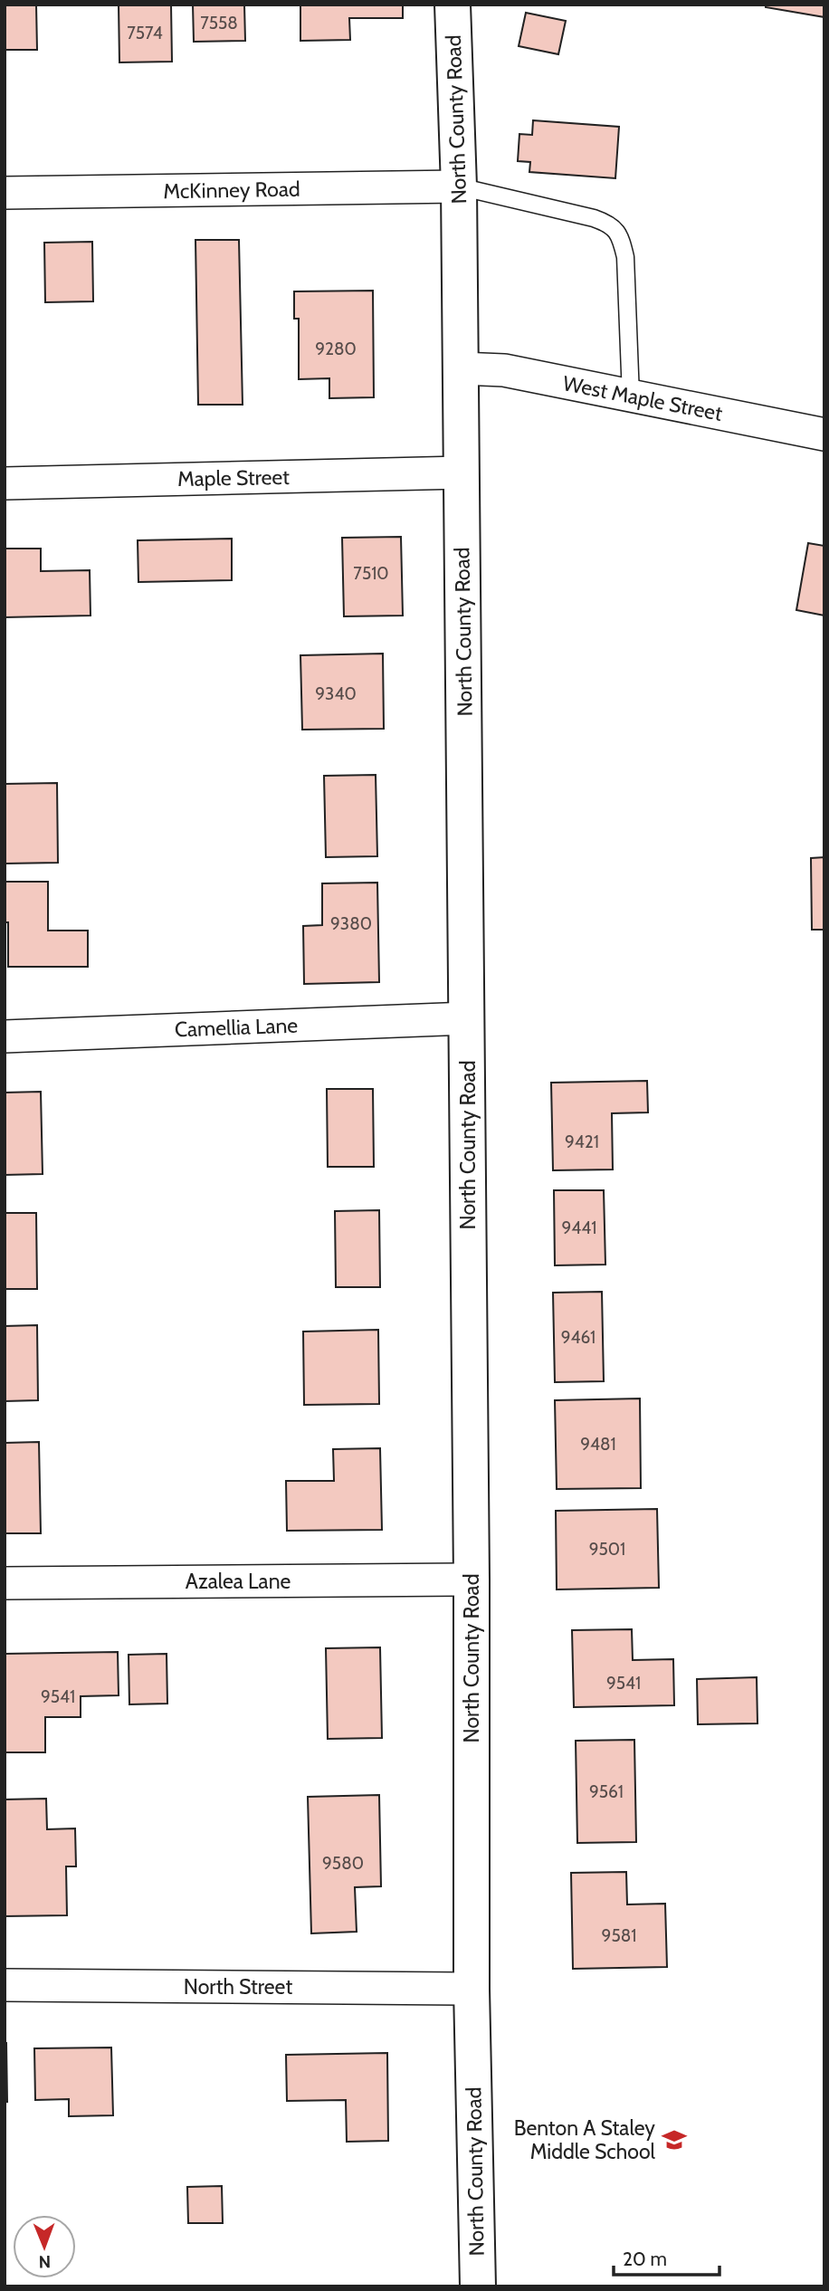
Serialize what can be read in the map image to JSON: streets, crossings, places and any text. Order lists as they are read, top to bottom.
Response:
{
  "streets": {
    "street": [
      "North County Road",
      "McKinney Road",
      "West Maple Street",
      "Maple Street",
      "Camellia Lane",
      "Azalea Lane",
      "North Street"
    ]
  },
  "crossings": [
    ["North County Road", "McKinney Road"],
    ["North County Road", "West Maple Street"],
    ["North County Road", "Maple Street"],
    ["North County Road", "Camellia Lane"],
    ["North County Road", "Azalea Lane"],
    ["North County Road", "North Street"]
  ],
  "places": {
    "school or university": ["Benton A Staley Middle School"]
  },
  "house_numbers": [
    "7558",
    "7574",
    "9280",
    "7510",
    "9340",
    "9380",
    "9421",
    "9441",
    "9461",
    "9481",
    "9501",
    "9541",
    "9541",
    "9561",
    "9580",
    "9581"
  ],
  "scale_bar": "20 m",
  "north": "bottom"
}
